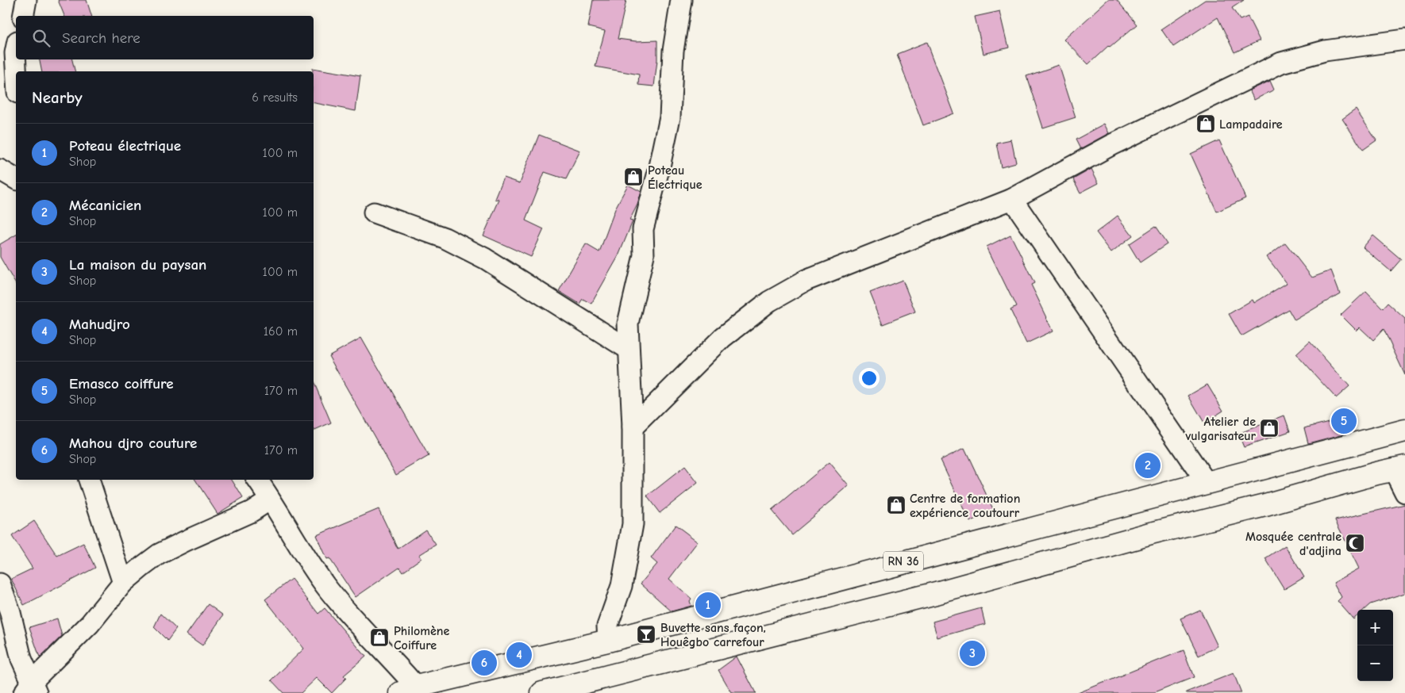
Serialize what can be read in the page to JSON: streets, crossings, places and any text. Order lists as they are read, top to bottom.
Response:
{
  "streets": {
    "main road": ["RN 36"]
  },
  "places": {
    "shop": [
      "Lampadaire",
      "Poteau Électrique",
      "Atelier de vulgarisateur",
      "Centre de formation expérience coutourr",
      "Philomène Coiffure"
    ],
    "mosque": ["Mosquée centrale d'adjina"],
    "bar": ["Buvette sans façon, Houêgbo carrefour"]
  },
  "page": {
    "search": "Search here",
    "heading": ["Nearby", "6 results"],
    "list": [
      {
        "mark": "1",
        "name": "Poteau électrique",
        "note": "Shop",
        "value": "100 m"
      },
      {
        "mark": "2",
        "name": "Mécanicien",
        "note": "Shop",
        "value": "100 m"
      },
      {
        "mark": "3",
        "name": "La maison du paysan",
        "note": "Shop",
        "value": "100 m"
      },
      {
        "mark": "4",
        "name": "Mahudjro",
        "note": "Shop",
        "value": "160 m"
      },
      {
        "mark": "5",
        "name": "Emasco coiffure",
        "note": "Shop",
        "value": "170 m"
      },
      {
        "mark": "6",
        "name": "Mahou djro couture",
        "note": "Shop",
        "value": "170 m"
      }
    ],
    "pins": [
      "5",
      "2",
      "1",
      "3",
      "4",
      "6"
    ],
    "map_buttons": ["+", "−"]
  }
}
